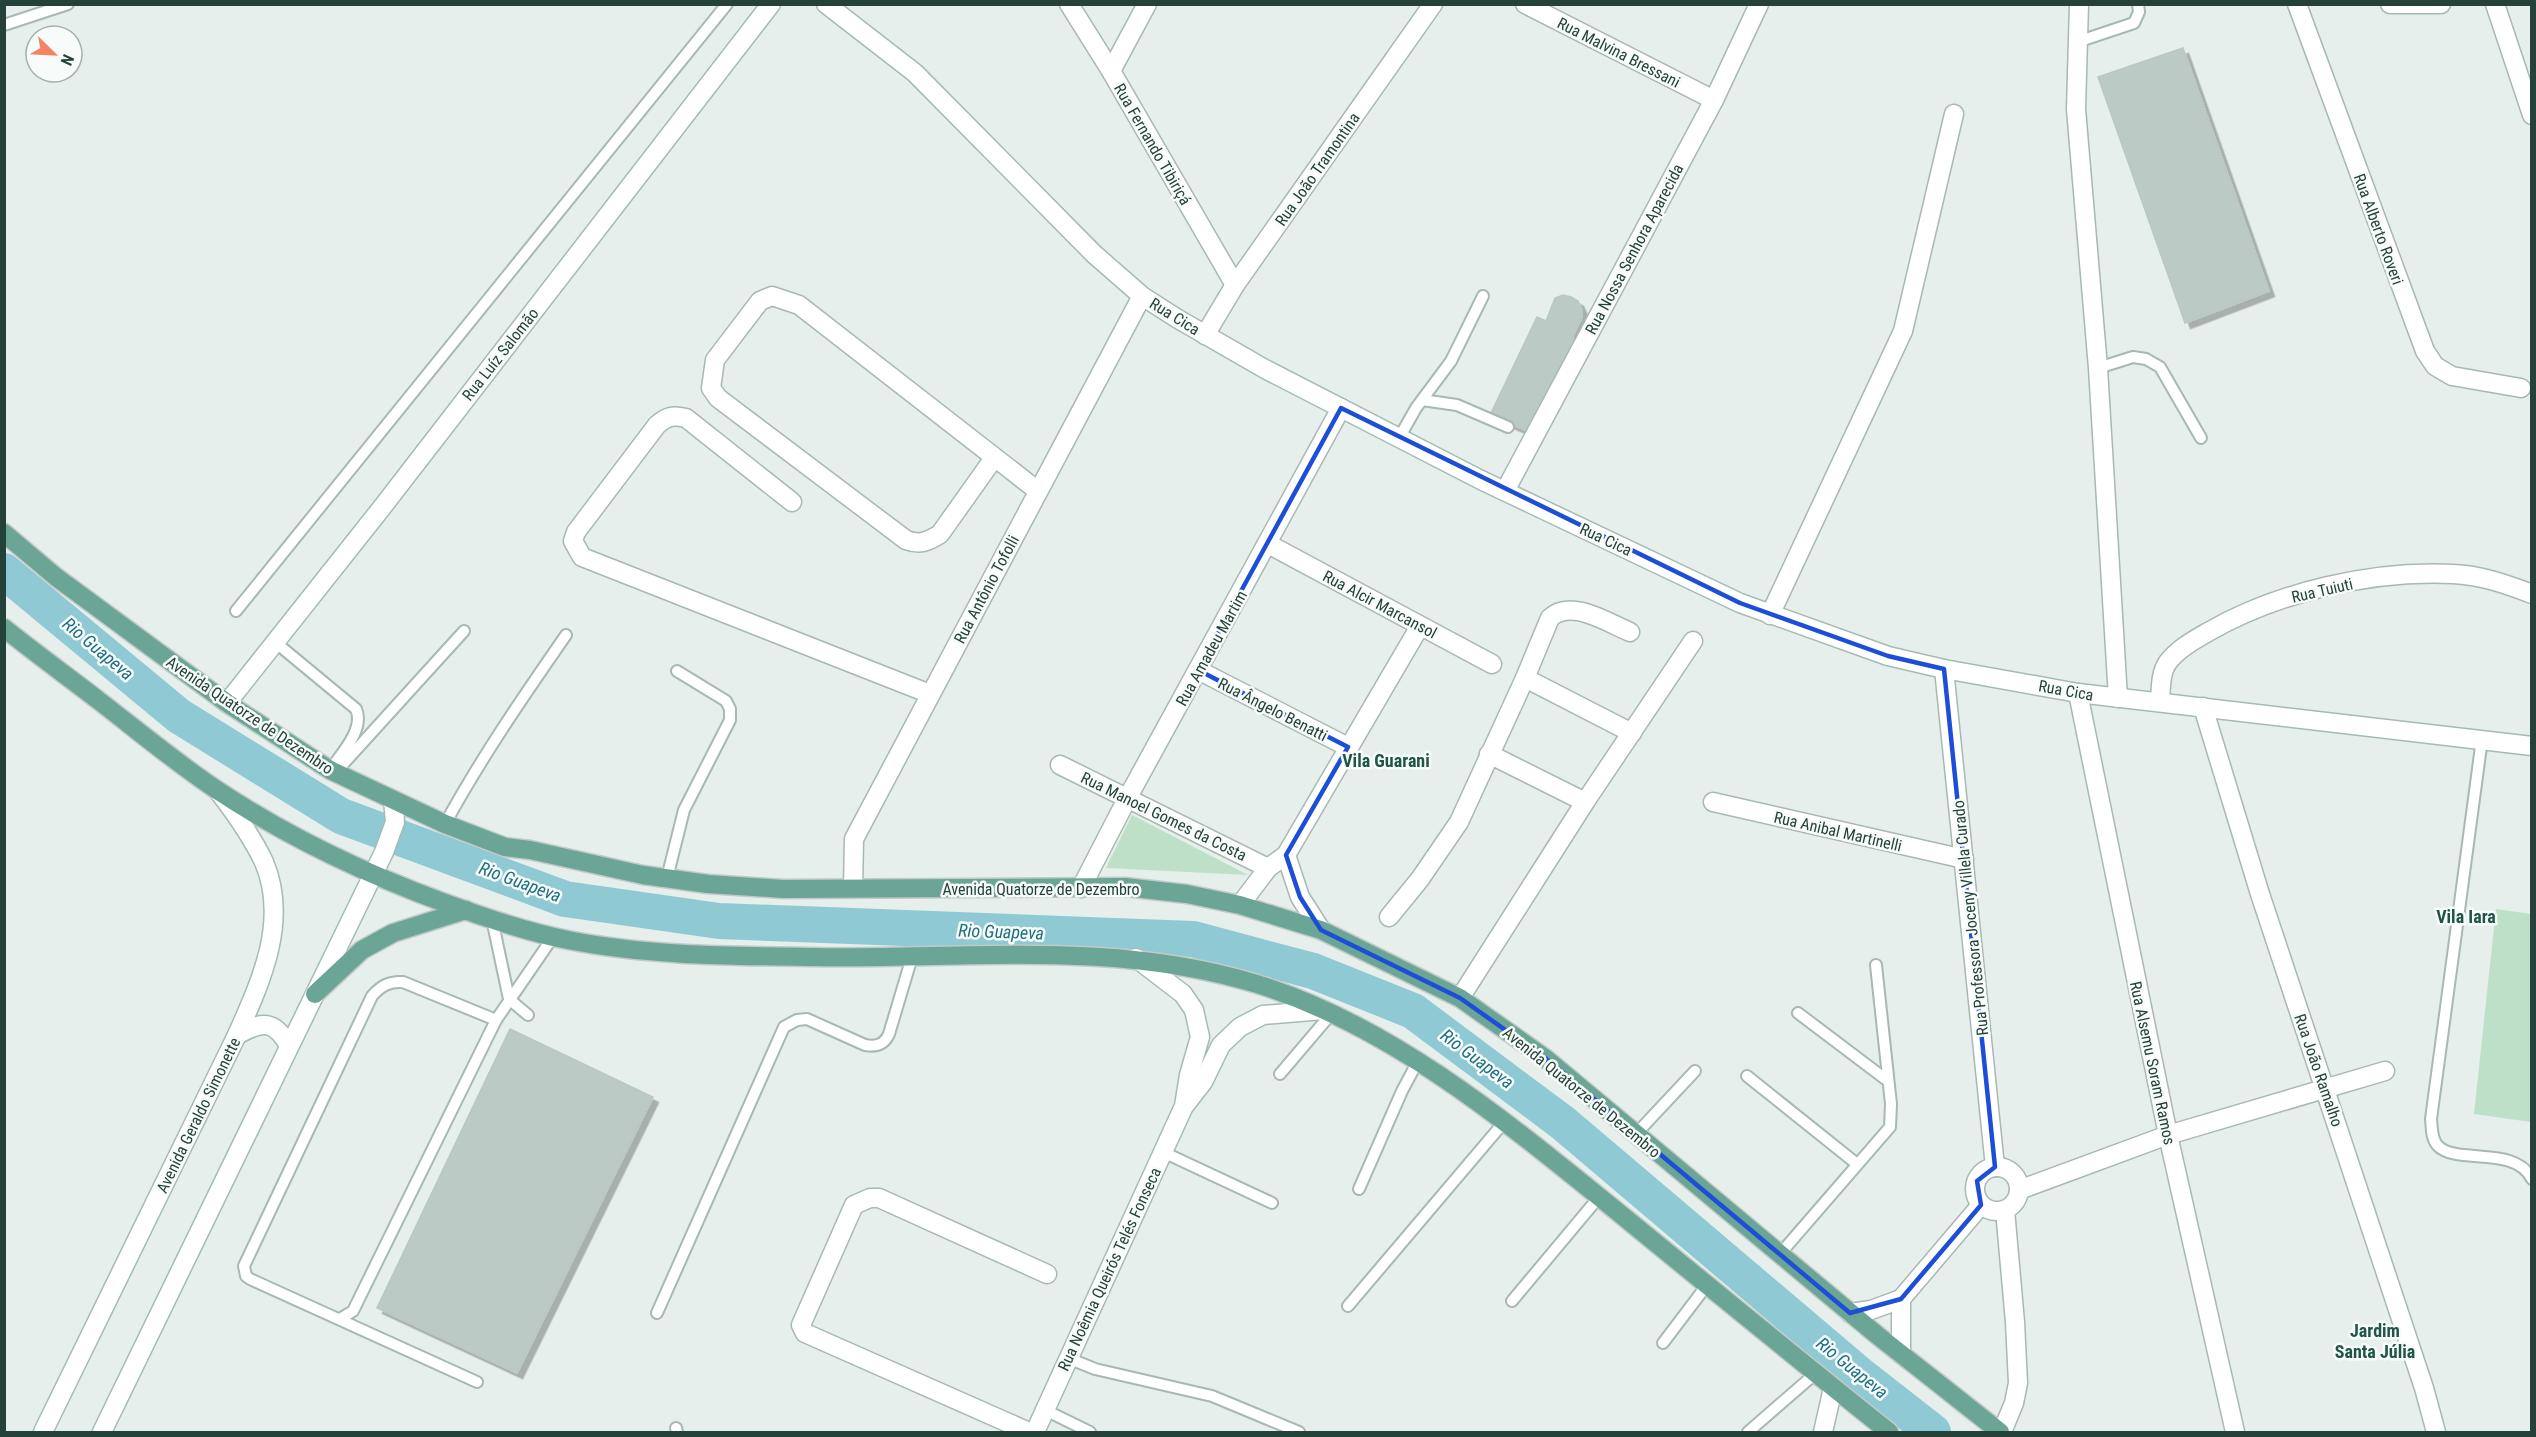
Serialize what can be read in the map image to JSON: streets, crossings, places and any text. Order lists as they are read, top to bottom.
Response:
{
  "streets": {
    "main road": ["Avenida Quatorze de Dezembro"],
    "street": [
      "Rua Malvina Bressani",
      "Rua Fernando Tibiriçá",
      "Rua João Tramontina",
      "Rua Alberto Roveri",
      "Rua Nossa Senhora Aparecida",
      "Rua Cica",
      "Rua Luíz Salomão",
      "Rua Antônio Tofolli",
      "Rua Tuiuti",
      "Rua Alcir Marcansol",
      "Rua Amadeu Martim",
      "Rua Ângelo Benatti",
      "Rua Manoel Gomes da Costa",
      "Rua Anibal Martinelli",
      "Rua Professora Joceny Villela Curado",
      "Rua Alsemu Soram Ramos",
      "Rua João Ramalho",
      "Avenida Geraldo Simonette",
      "Rua Noêmia Queirós Telés Fonseca"
    ]
  },
  "crossings": [
    ["Rua Malvina Bressani", "Rua Nossa Senhora Aparecida"],
    ["Rua Fernando Tibiriçá", "Rua João Tramontina"],
    ["Rua João Tramontina", "Rua Cica"],
    ["Rua Nossa Senhora Aparecida", "Rua Cica"],
    ["Rua Cica", "Rua Antônio Tofolli"],
    ["Rua Cica", "Rua Tuiuti"],
    ["Rua Cica", "Rua Amadeu Martim"],
    ["Rua Cica", "Rua Professora Joceny Villela Curado"],
    ["Rua Cica", "Rua Alsemu Soram Ramos"],
    ["Rua Cica", "Rua João Ramalho"],
    ["Rua Luíz Salomão", "Avenida Quatorze de Dezembro"],
    ["Rua Antônio Tofolli", "Avenida Quatorze de Dezembro"],
    ["Rua Alcir Marcansol", "Rua Amadeu Martim"],
    ["Rua Amadeu Martim", "Rua Ângelo Benatti"],
    ["Rua Amadeu Martim", "Avenida Quatorze de Dezembro"],
    ["Rua Amadeu Martim", "Rua Manoel Gomes da Costa"],
    ["Rua Anibal Martinelli", "Rua Professora Joceny Villela Curado"]
  ],
  "districts": ["Vila Guarani", "Vila Iara", "Jardim Santa Júlia"],
  "water": ["Rio Guapeva"],
  "north": "bottom right"
}
